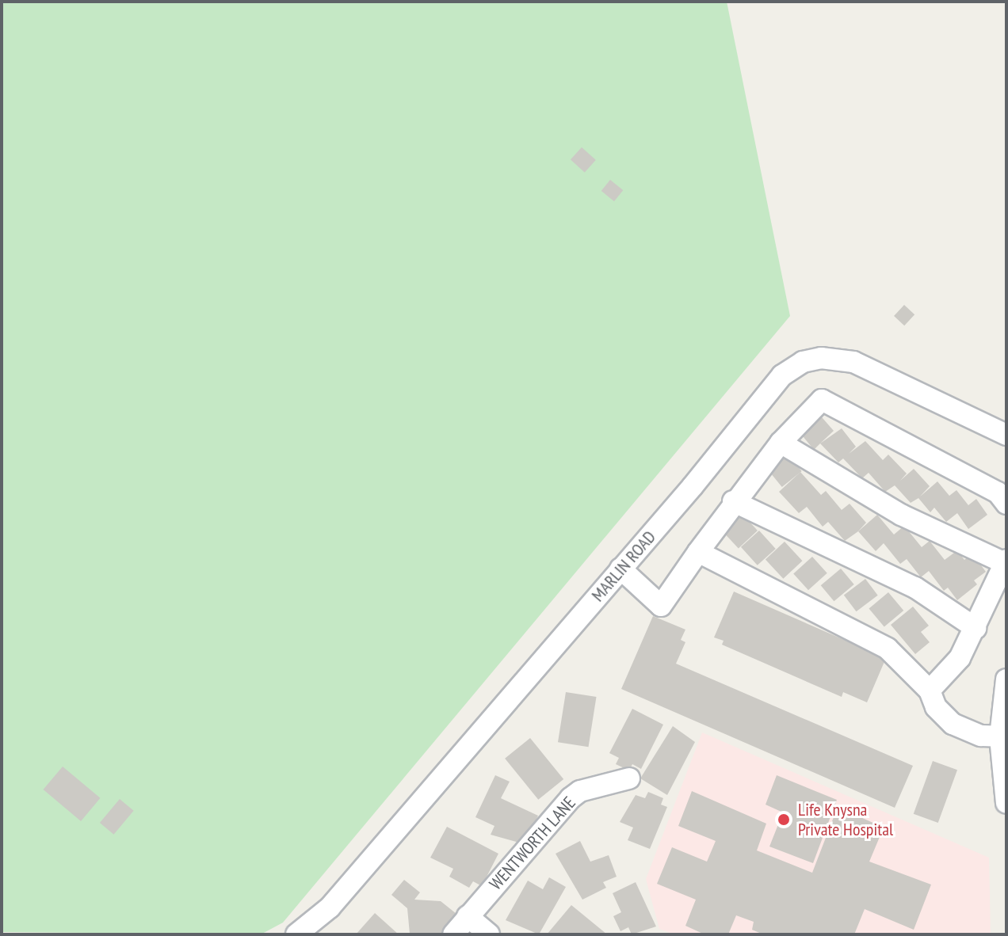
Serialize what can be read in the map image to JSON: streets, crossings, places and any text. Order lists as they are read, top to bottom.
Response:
{
  "streets": {
    "street": ["MARLIN ROAD", "WENTWORTH LANE"]
  },
  "places": ["Life Knysna Private Hospital"]
}
